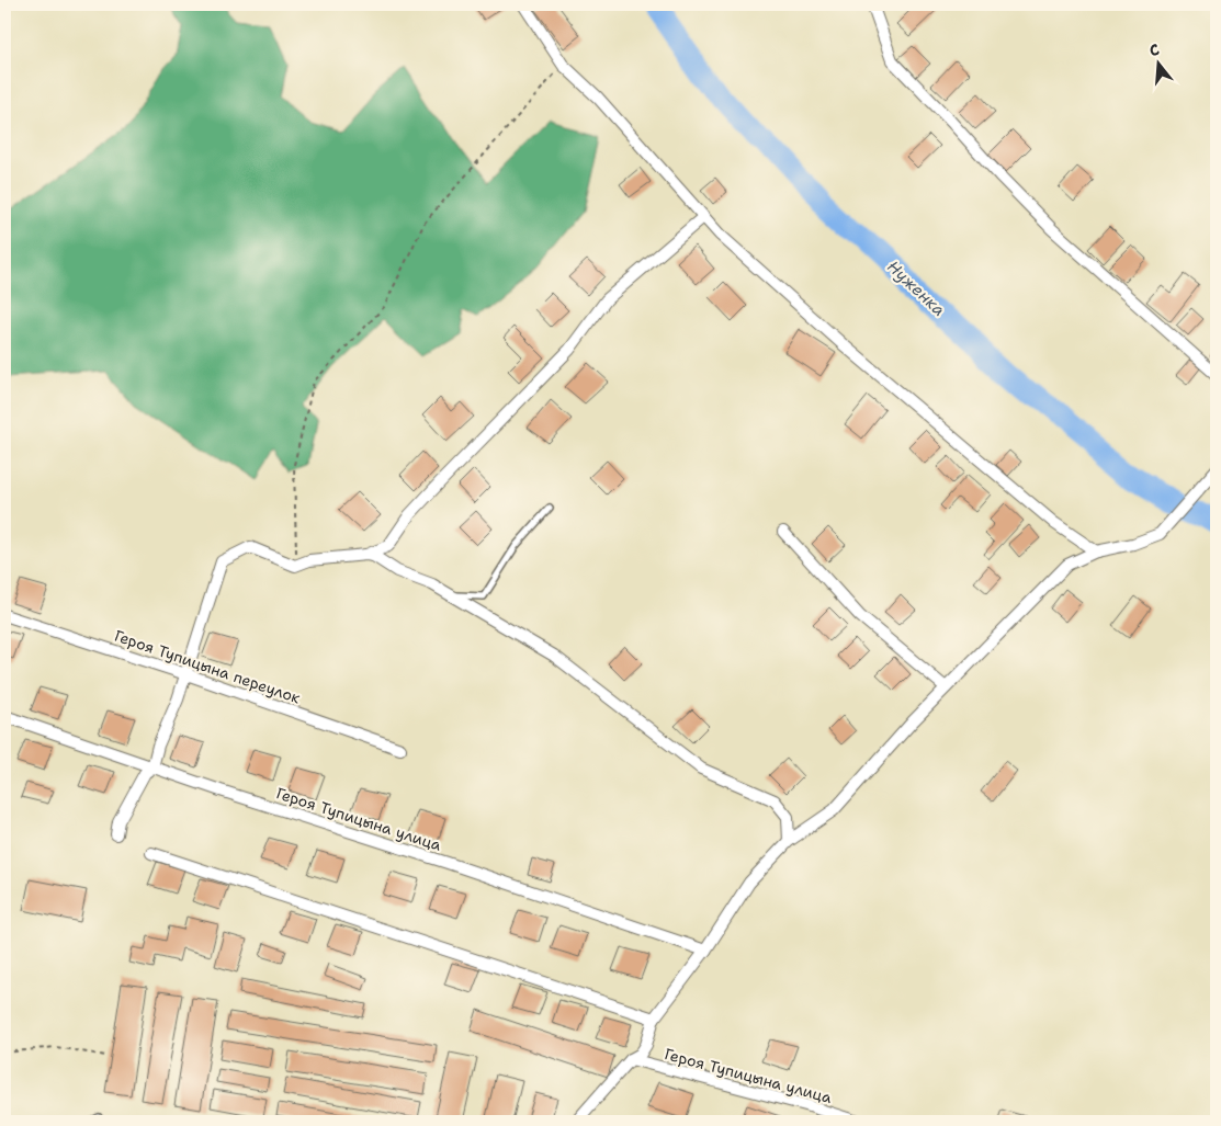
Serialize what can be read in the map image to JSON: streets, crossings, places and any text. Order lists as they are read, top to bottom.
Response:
{
  "streets": {
    "street": ["Героя Тупицына переулок", "Героя Тупицына улица"]
  },
  "water": ["Нуженка"],
  "north": "top"
}
